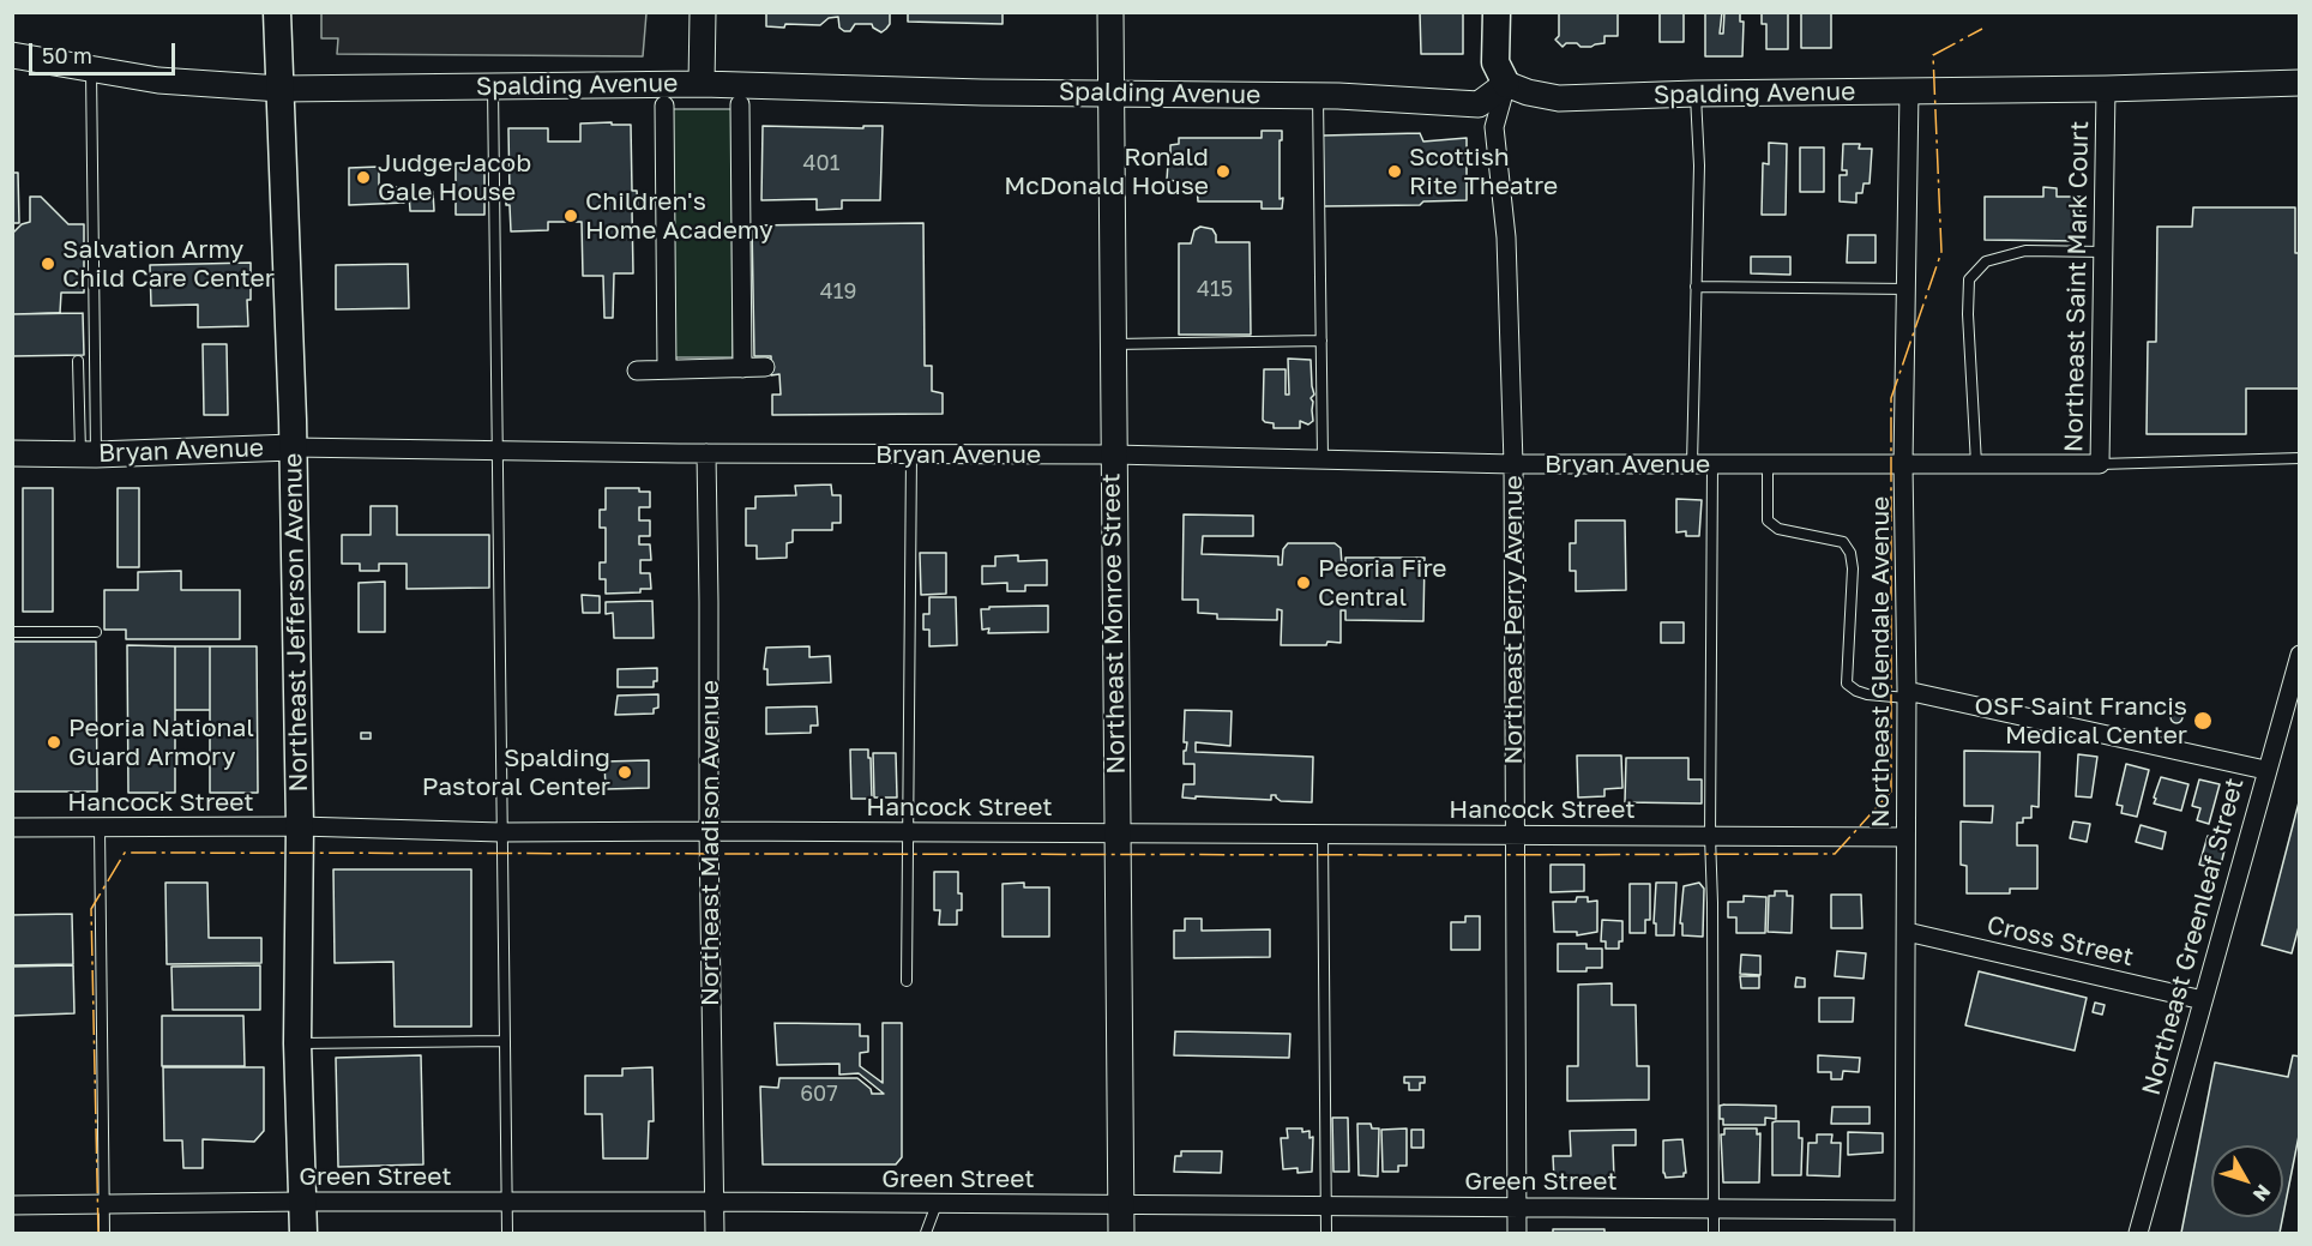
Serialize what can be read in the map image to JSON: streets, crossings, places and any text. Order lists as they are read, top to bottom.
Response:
{
  "streets": {
    "main road": ["Northeast Jefferson Avenue"],
    "street": [
      "Spalding Avenue",
      "Northeast Saint Mark Court",
      "Bryan Avenue",
      "Northeast Perry Avenue",
      "Northeast Monroe Street",
      "Northeast Glendale Avenue",
      "Hancock Street",
      "Northeast Madison Avenue",
      "Northeast Greenleaf Street",
      "Cross Street",
      "Green Street"
    ]
  },
  "crossings": [
    ["Spalding Avenue", "Northeast Saint Mark Court"],
    ["Spalding Avenue", "Northeast Perry Avenue"],
    ["Spalding Avenue", "Northeast Jefferson Avenue"],
    ["Spalding Avenue", "Northeast Monroe Street"],
    ["Spalding Avenue", "Northeast Glendale Avenue"],
    ["Northeast Saint Mark Court", "Bryan Avenue"],
    ["Northeast Saint Mark Court", "Northeast Glendale Avenue"],
    ["Bryan Avenue", "Northeast Perry Avenue"],
    ["Bryan Avenue", "Northeast Jefferson Avenue"],
    ["Bryan Avenue", "Northeast Monroe Street"],
    ["Bryan Avenue", "Northeast Glendale Avenue"],
    ["Bryan Avenue", "Northeast Madison Avenue"],
    ["Northeast Perry Avenue", "Hancock Street"],
    ["Northeast Perry Avenue", "Green Street"],
    ["Northeast Jefferson Avenue", "Hancock Street"],
    ["Northeast Jefferson Avenue", "Green Street"],
    ["Northeast Monroe Street", "Hancock Street"],
    ["Northeast Monroe Street", "Green Street"],
    ["Northeast Glendale Avenue", "Hancock Street"],
    ["Northeast Glendale Avenue", "Cross Street"],
    ["Northeast Glendale Avenue", "Green Street"],
    ["Hancock Street", "Northeast Madison Avenue"],
    ["Northeast Madison Avenue", "Green Street"],
    ["Northeast Greenleaf Street", "Cross Street"]
  ],
  "places": [
    "Ronald McDonald House",
    "Scottish Rite Theatre",
    "Judge Jacob Gale House",
    "Children's Home Academy",
    "Salvation Army Child Care Center",
    "Peoria Fire Central",
    "OSF Saint Francis Medical Center",
    "Peoria National Guard Armory",
    "Spalding Pastoral Center"
  ],
  "house_numbers": [
    "401",
    "415",
    "419",
    "607"
  ],
  "scale_bar": "50 m",
  "north": "bottom right"
}
